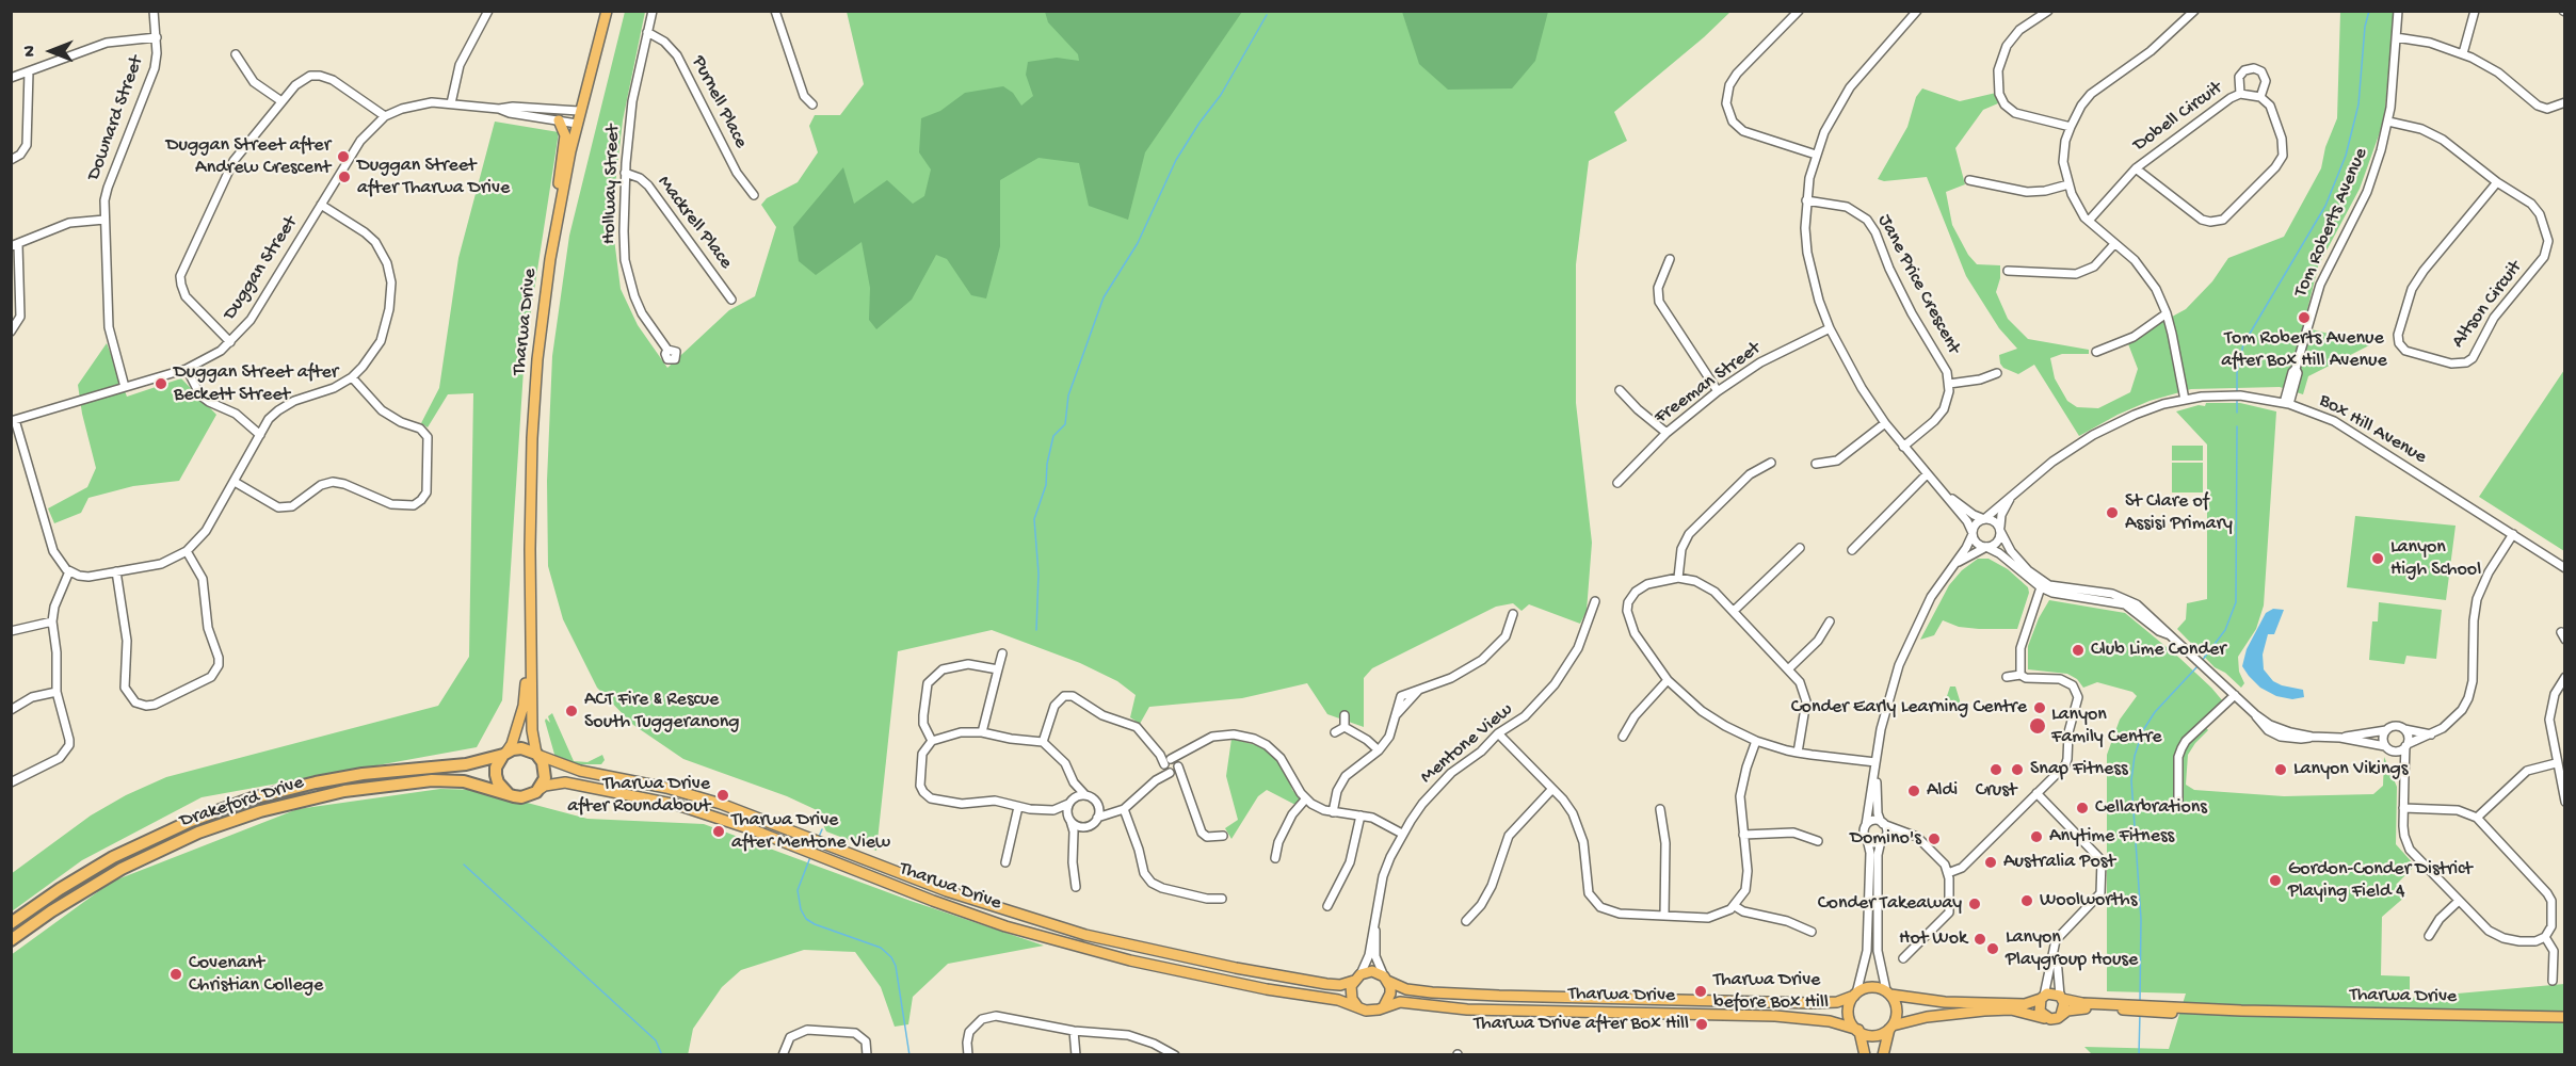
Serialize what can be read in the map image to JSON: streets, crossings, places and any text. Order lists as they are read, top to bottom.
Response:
{
  "streets": {
    "highway": ["Drakeford Drive"],
    "main road": ["Tharwa Drive"],
    "street": [
      "Purnell Place",
      "Dobell Circuit",
      "Downard Street",
      "Hollway Street",
      "Mackrell Place",
      "Tom Roberts Avenue",
      "Duggan Street",
      "Jane Price Crescent",
      "Altson Circuit",
      "Freeman Street",
      "Box Hill Avenue",
      "Mentone View"
    ]
  },
  "crossings": [
    ["Purnell Place", "Hollway Street"],
    ["Downard Street", "Duggan Street"],
    ["Hollway Street", "Mackrell Place"],
    ["Tom Roberts Avenue", "Altson Circuit"],
    ["Tom Roberts Avenue", "Box Hill Avenue"],
    ["Duggan Street", "Tharwa Drive"],
    ["Tharwa Drive", "Mentone View"],
    ["Tharwa Drive", "Drakeford Drive"]
  ],
  "places": [
    "Duggan Street after Andrew Crescent",
    "Duggan Street after Tharwa Drive",
    "Tom Roberts Avenue after Box Hill Avenue",
    "Duggan Street after Beckett Street",
    "St Clare of Assisi Primary",
    "Lanyon High School",
    "Club Lime Conder",
    "Conder Early Learning Centre",
    "ACT Fire & Rescue South Tuggeranong",
    "Lanyon Family Centre",
    "Crust",
    "Snap Fitness",
    "Lanyon Vikings",
    "Aldi",
    "Tharwa Drive after Roundabout",
    "Cellarbrations",
    "Tharwa Drive after Mentone View",
    "Anytime Fitness",
    "Domino's",
    "Australia Post",
    "Gordon-Conder District Playing Field 4",
    "Woolworths",
    "Conder Takeaway",
    "Hot Wok",
    "Lanyon Playgroup House",
    "Covenant Christian College",
    "Tharwa Drive before Box Hill",
    "Tharwa Drive after Box Hill"
  ],
  "north": "left"
}
